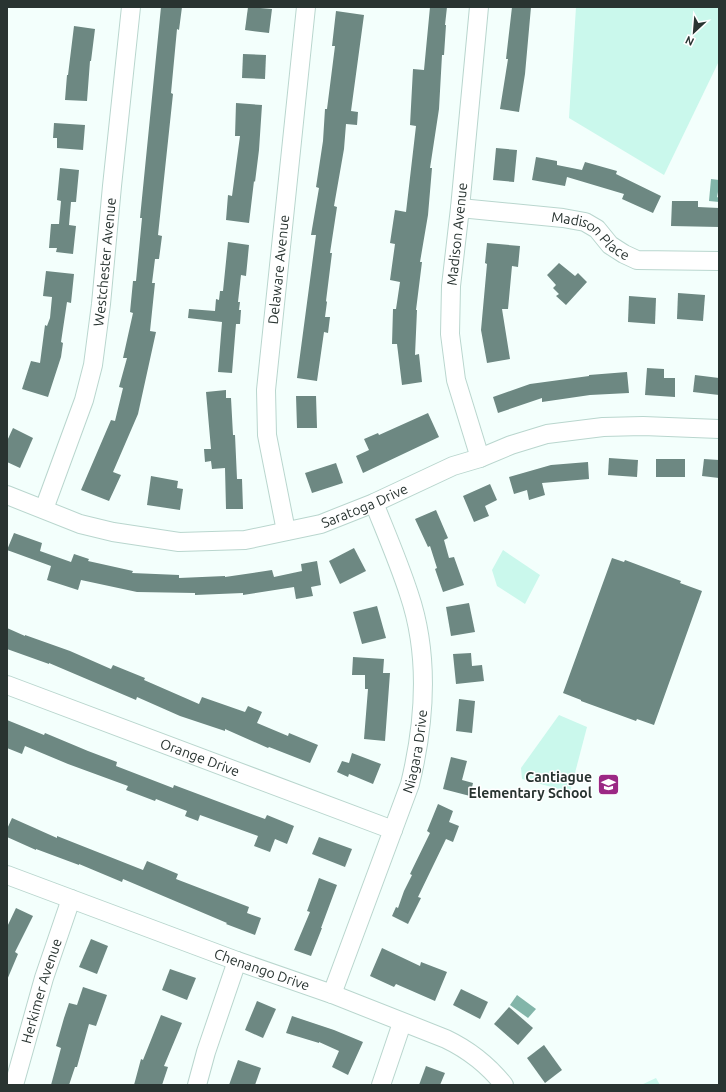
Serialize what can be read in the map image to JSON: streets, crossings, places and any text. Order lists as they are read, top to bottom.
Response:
{
  "streets": {
    "street": [
      "Madison Avenue",
      "Madison Place",
      "Westchester Avenue",
      "Delaware Avenue",
      "Saratoga Drive",
      "Niagara Drive",
      "Orange Drive",
      "Chenango Drive",
      "Herkimer Avenue"
    ]
  },
  "crossings": [
    ["Madison Avenue", "Madison Place"],
    ["Madison Avenue", "Saratoga Drive"],
    ["Westchester Avenue", "Saratoga Drive"],
    ["Delaware Avenue", "Saratoga Drive"],
    ["Saratoga Drive", "Niagara Drive"],
    ["Niagara Drive", "Orange Drive"],
    ["Niagara Drive", "Chenango Drive"],
    ["Chenango Drive", "Herkimer Avenue"]
  ],
  "places": {
    "school or university": ["Cantiague Elementary School"]
  },
  "north": "bottom left"
}
